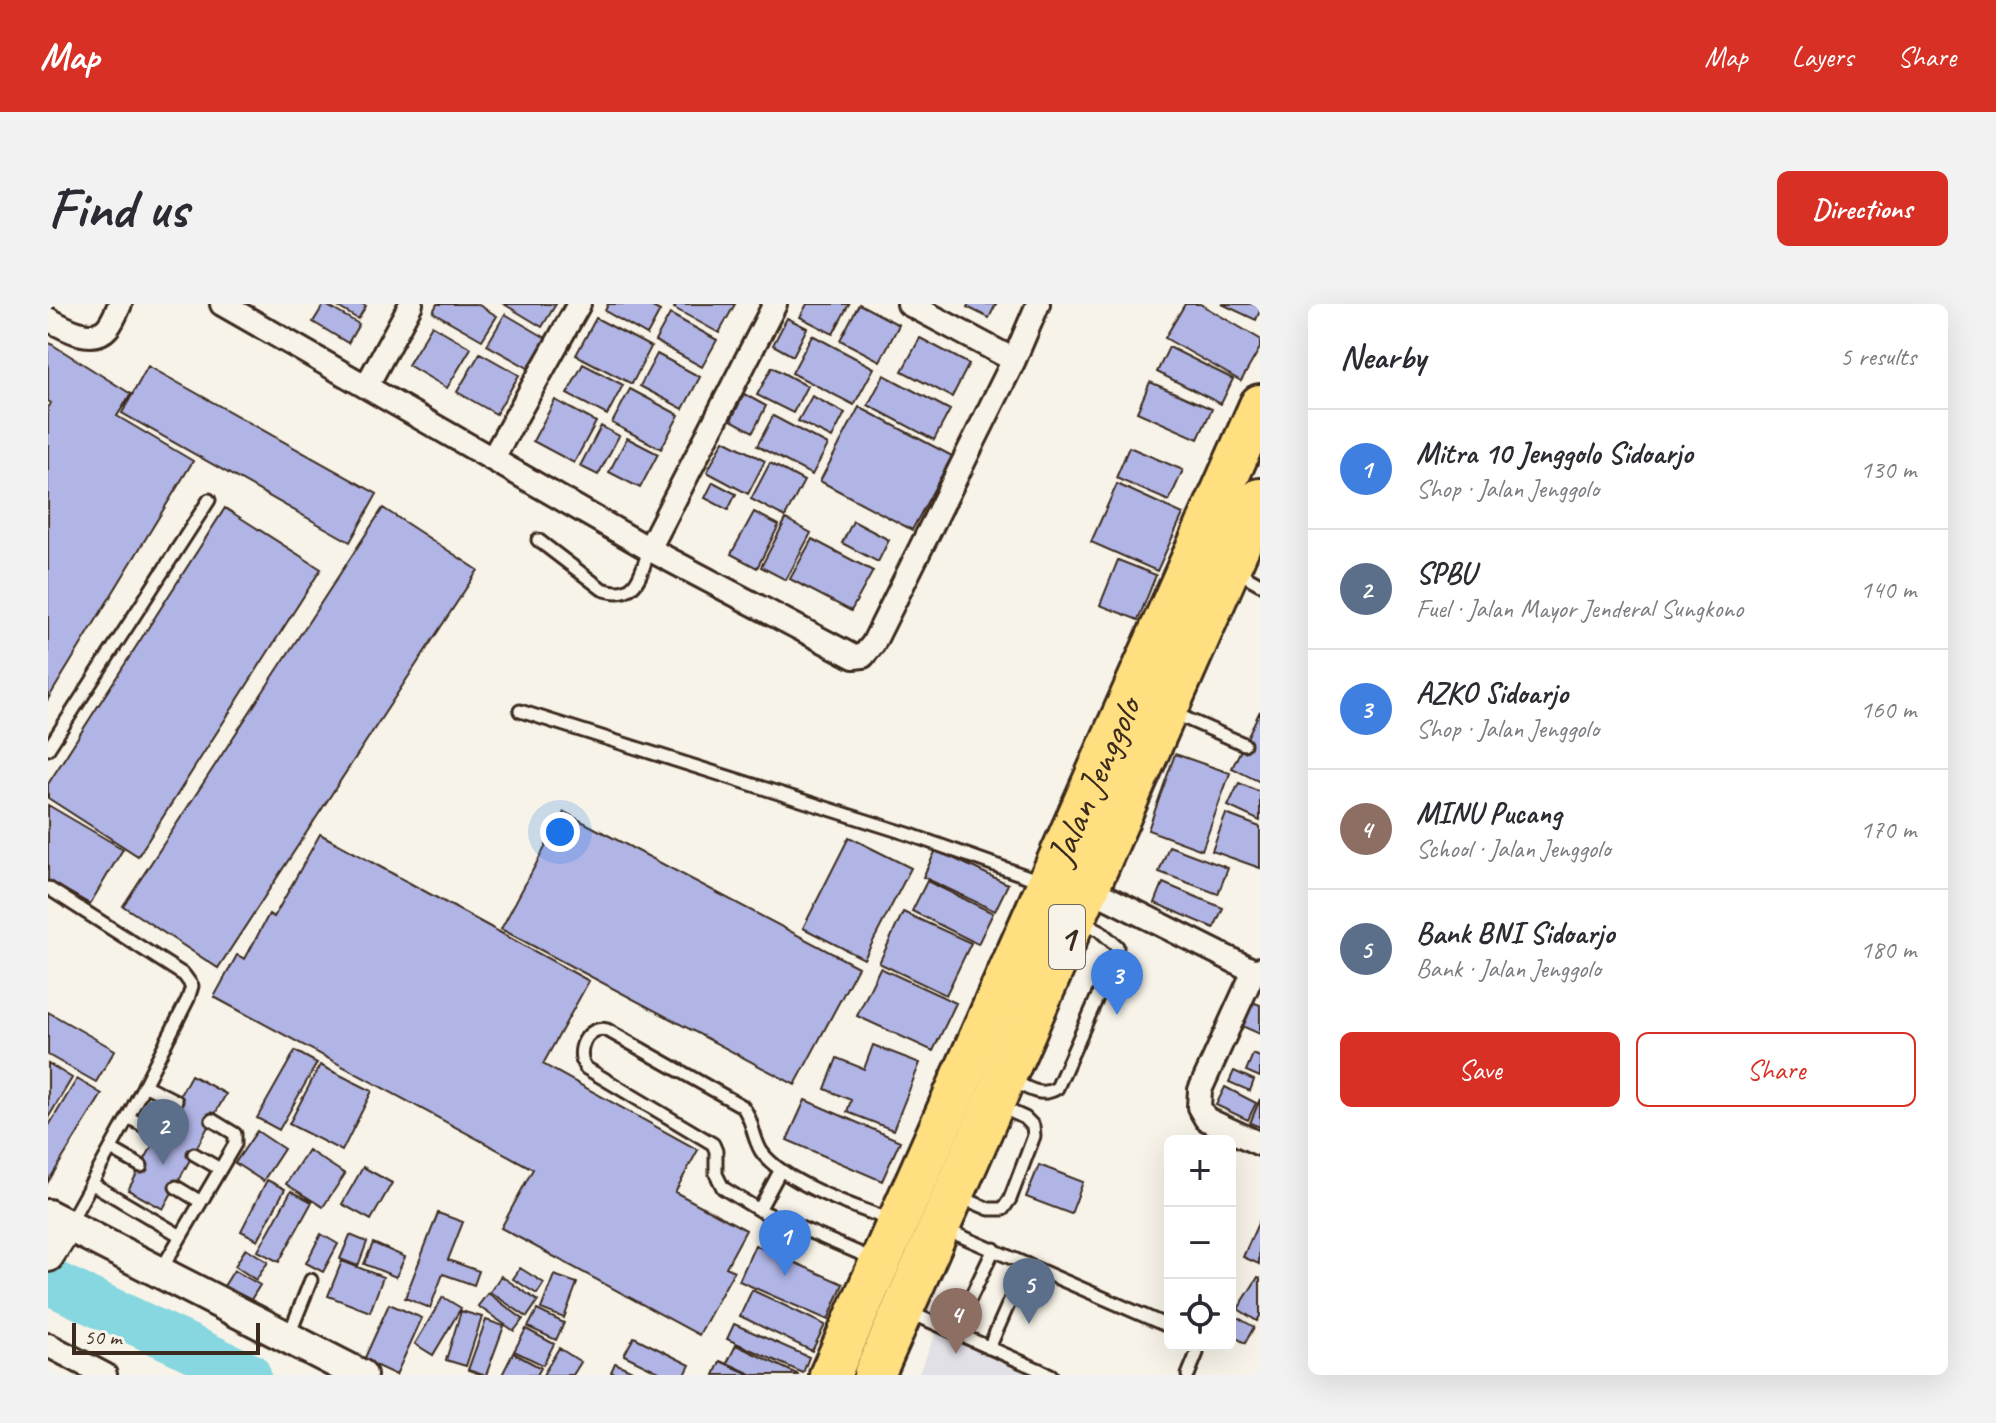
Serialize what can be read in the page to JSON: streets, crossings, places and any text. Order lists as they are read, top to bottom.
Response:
{
  "streets": {
    "highway": ["Jalan Jenggolo", "1"]
  },
  "scale_bar": "50 m",
  "page": {
    "header": "Map",
    "nav": ["Map", "Layers", "Share"],
    "buttons": [
      "Directions",
      ["Save", "Share"]
    ],
    "title": "Find us",
    "heading": ["Nearby", "5 results"],
    "list": [
      {
        "mark": "1",
        "name": "Mitra 10 Jenggolo Sidoarjo",
        "note": "Shop · Jalan Jenggolo",
        "value": "130 m"
      },
      {
        "mark": "2",
        "name": "SPBU",
        "note": "Fuel · Jalan Mayor Jenderal Sungkono",
        "value": "140 m"
      },
      {
        "mark": "3",
        "name": "AZKO Sidoarjo",
        "note": "Shop · Jalan Jenggolo",
        "value": "160 m"
      },
      {
        "mark": "4",
        "name": "MINU Pucang",
        "note": "School · Jalan Jenggolo",
        "value": "170 m"
      },
      {
        "mark": "5",
        "name": "Bank BNI Sidoarjo",
        "note": "Bank · Jalan Jenggolo",
        "value": "180 m"
      }
    ],
    "pins": [
      "3",
      "2",
      "1",
      "5",
      "4"
    ],
    "map_buttons": ["+", "−"],
    "scale": "50 m"
  }
}
